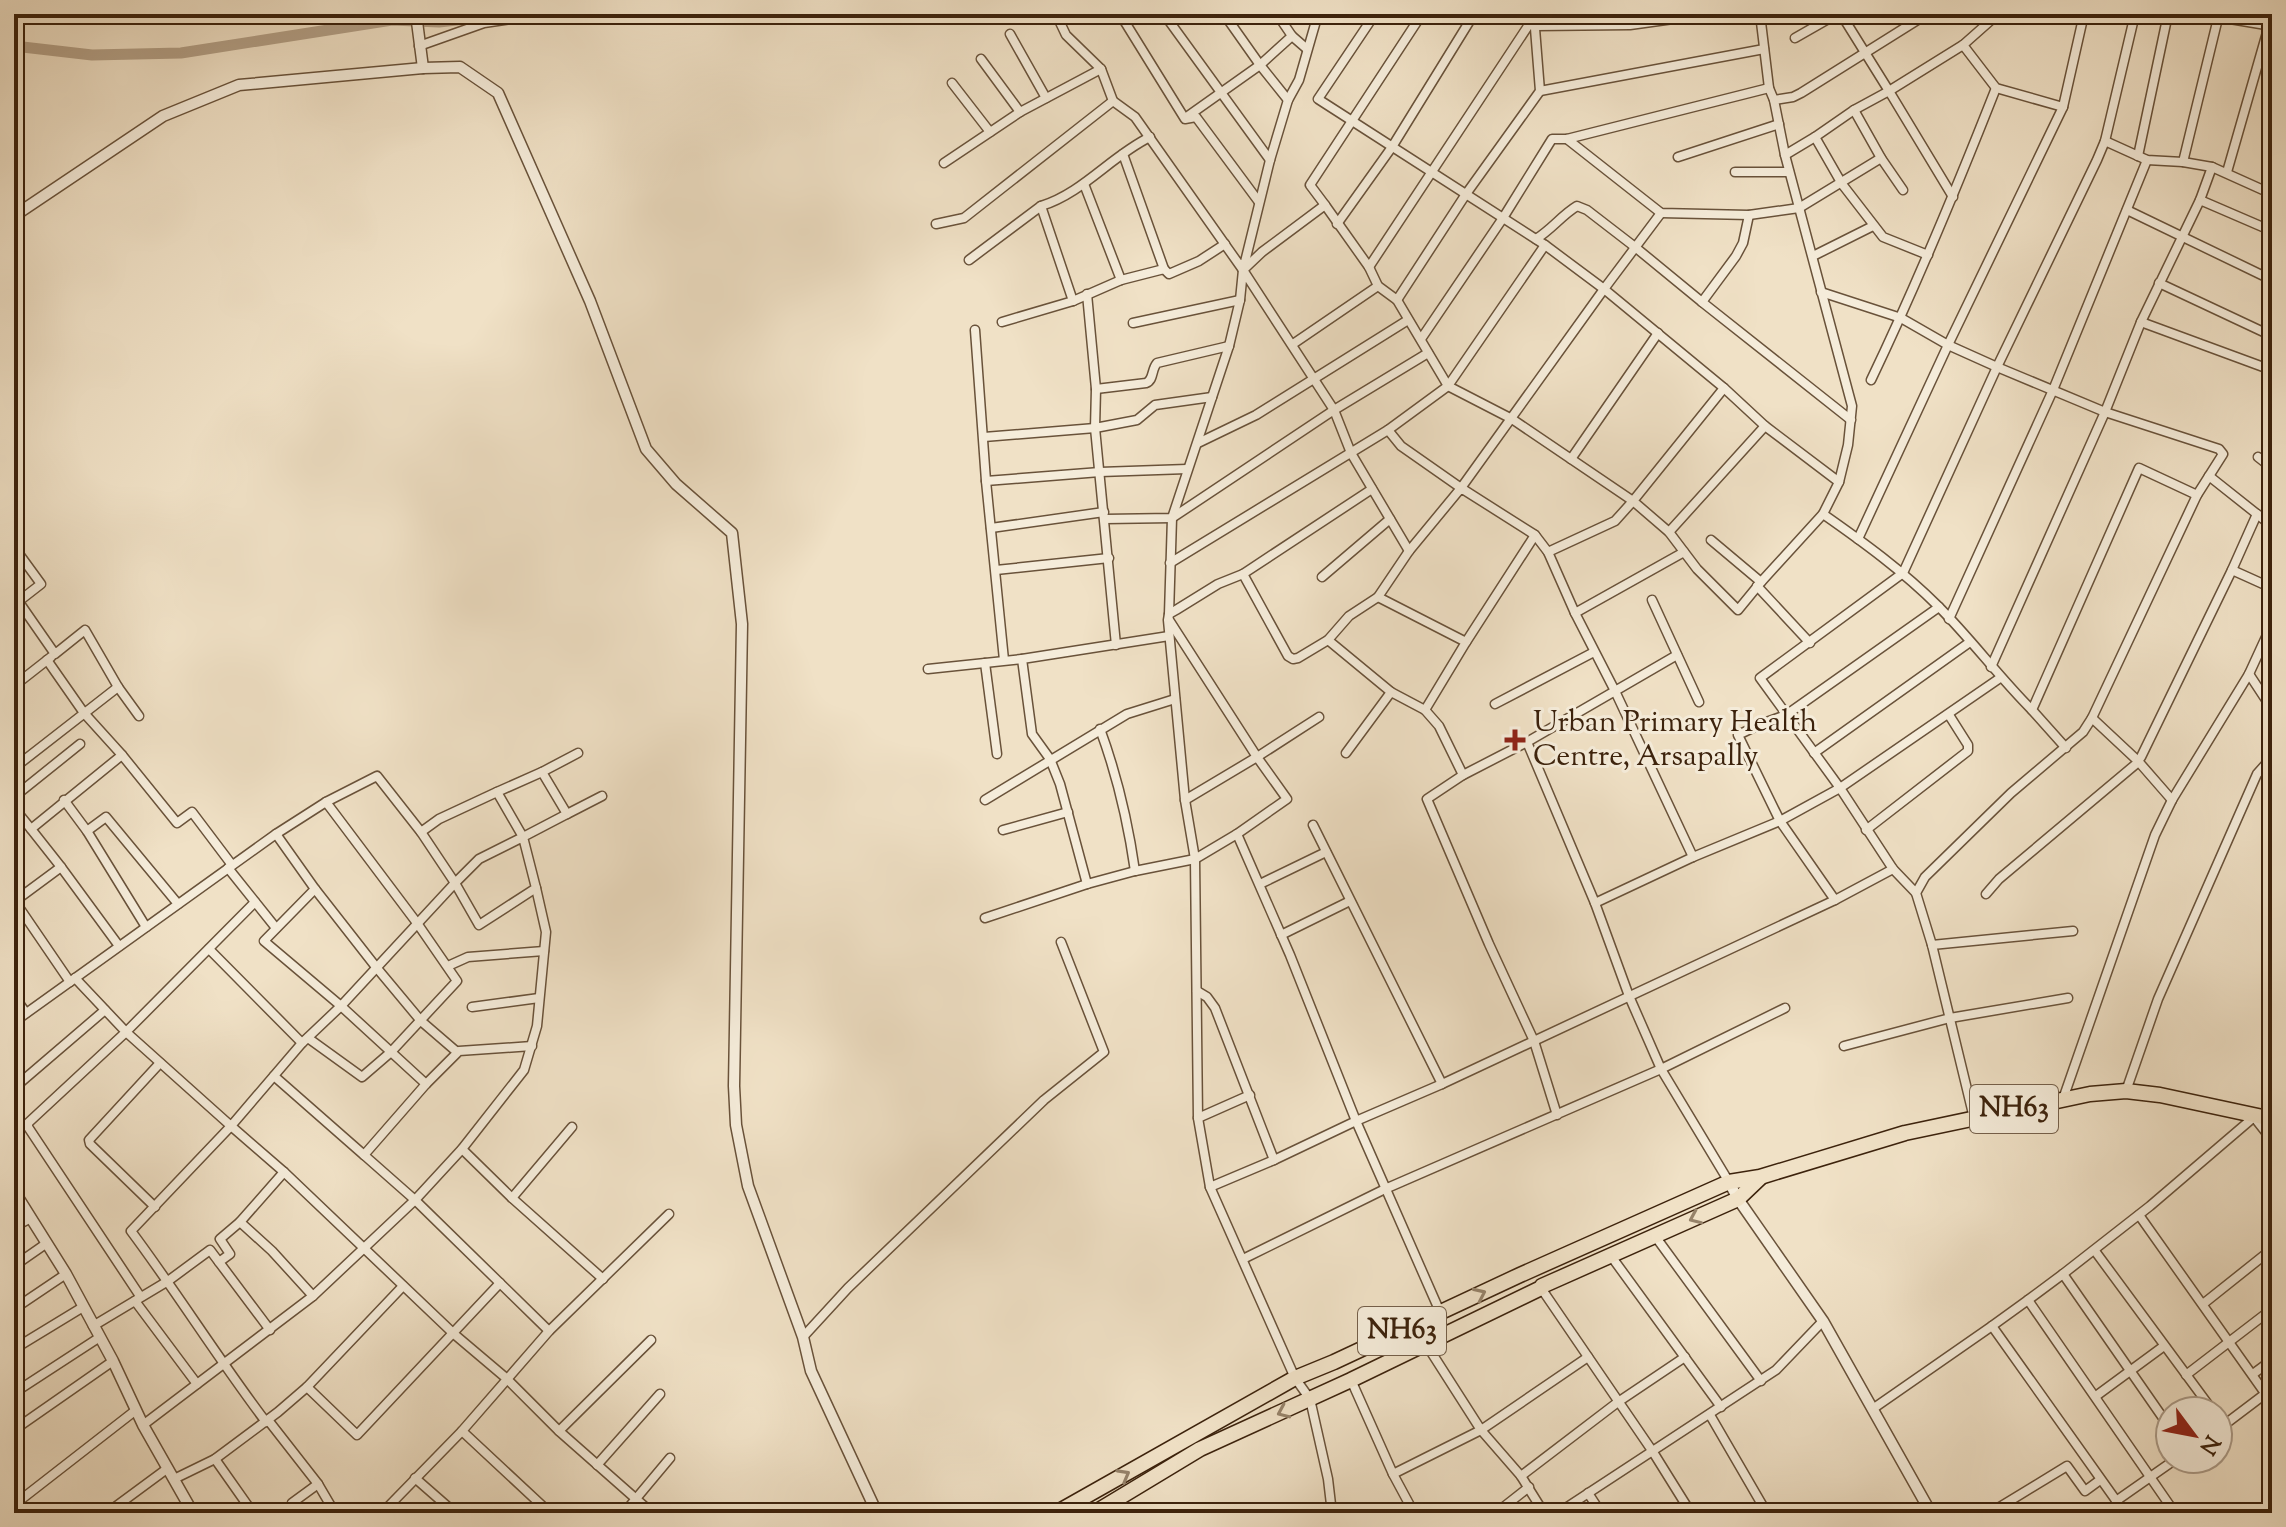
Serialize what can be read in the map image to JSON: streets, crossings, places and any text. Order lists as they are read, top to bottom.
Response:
{
  "streets": {
    "highway": ["NH63"]
  },
  "places": {
    "health": ["Urban Primary Health Centre, Arsapally"]
  },
  "north": "bottom right"
}
